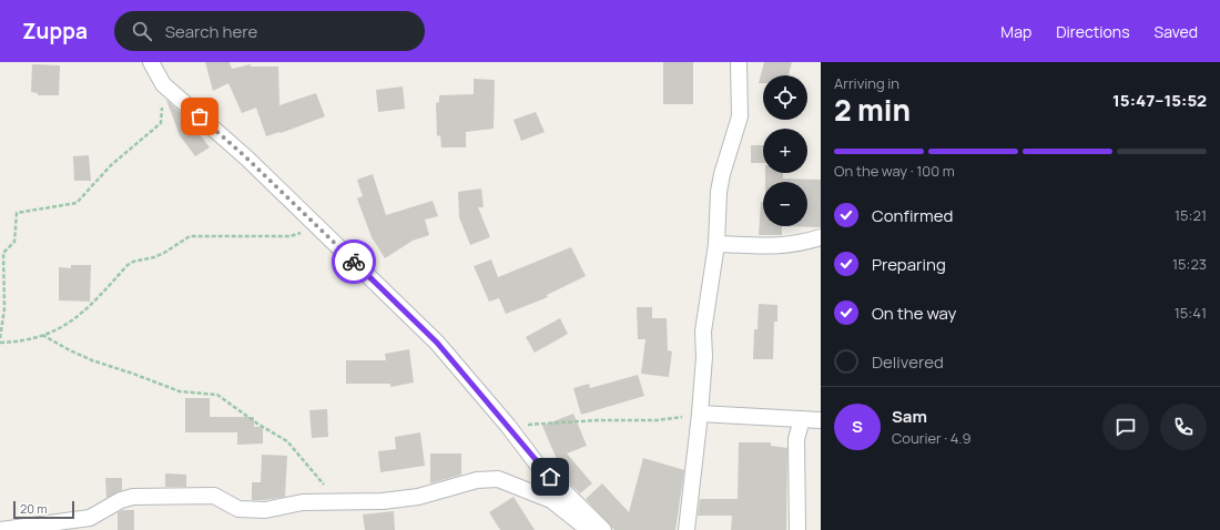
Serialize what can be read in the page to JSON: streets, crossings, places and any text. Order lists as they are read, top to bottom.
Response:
{
  "scale_bar": "20 m",
  "page": {
    "header": "Zuppa",
    "search": "Search here",
    "nav": ["Map", "Directions", "Saved"],
    "heading": ["2 min", "Arriving in", "15:47–15:52"],
    "panel": ["Sam", "Courier · 4.9"],
    "map_buttons": ["+", "−"],
    "bar": "On the way · 100 m",
    "list": [
      ["Confirmed", "15:21"],
      ["Preparing", "15:23"],
      ["On the way", "15:41"],
      "Delivered"
    ],
    "round": "S",
    "scale": "20 m"
  }
}
